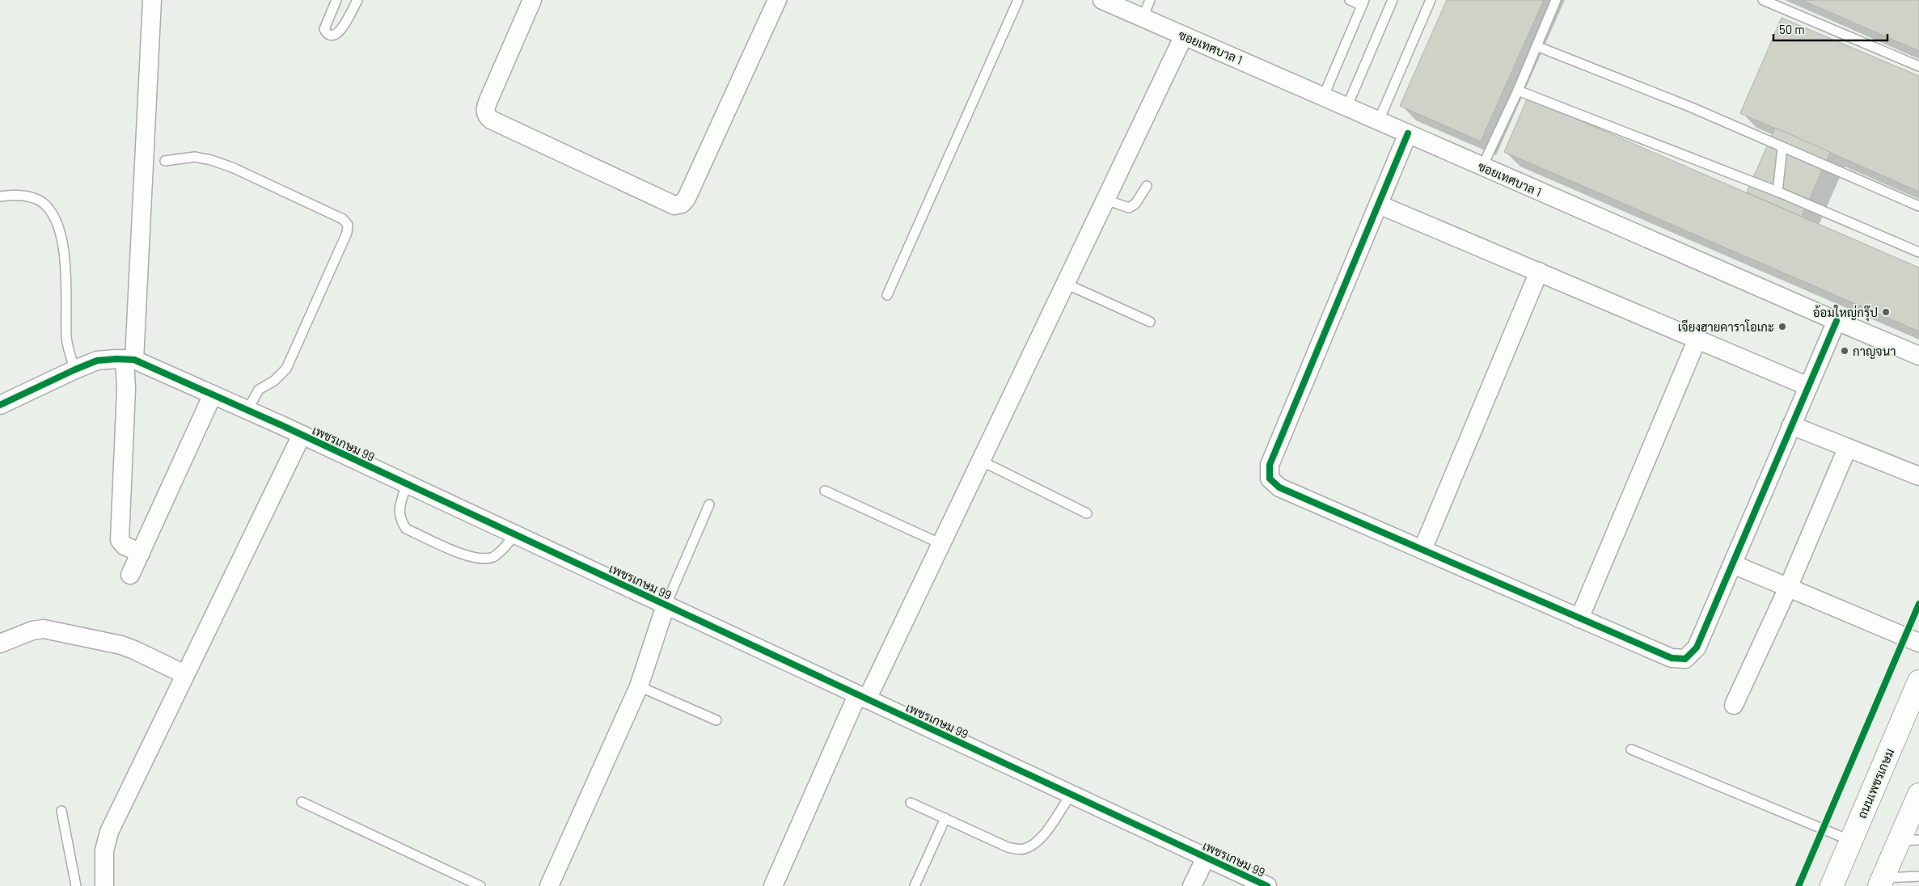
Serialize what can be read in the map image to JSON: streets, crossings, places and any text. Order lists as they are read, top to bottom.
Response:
{
  "streets": {
    "main road": ["ถนนเพชรเกษม"],
    "street": ["ซอยเทศบาล 1", "เพชรเกษม 99"]
  },
  "places": ["อ้อมใหญ่กรุ๊ป", "เจียงฮายคาราโอเกะ", "กาญจนา"],
  "scale_bar": "50 m"
}
